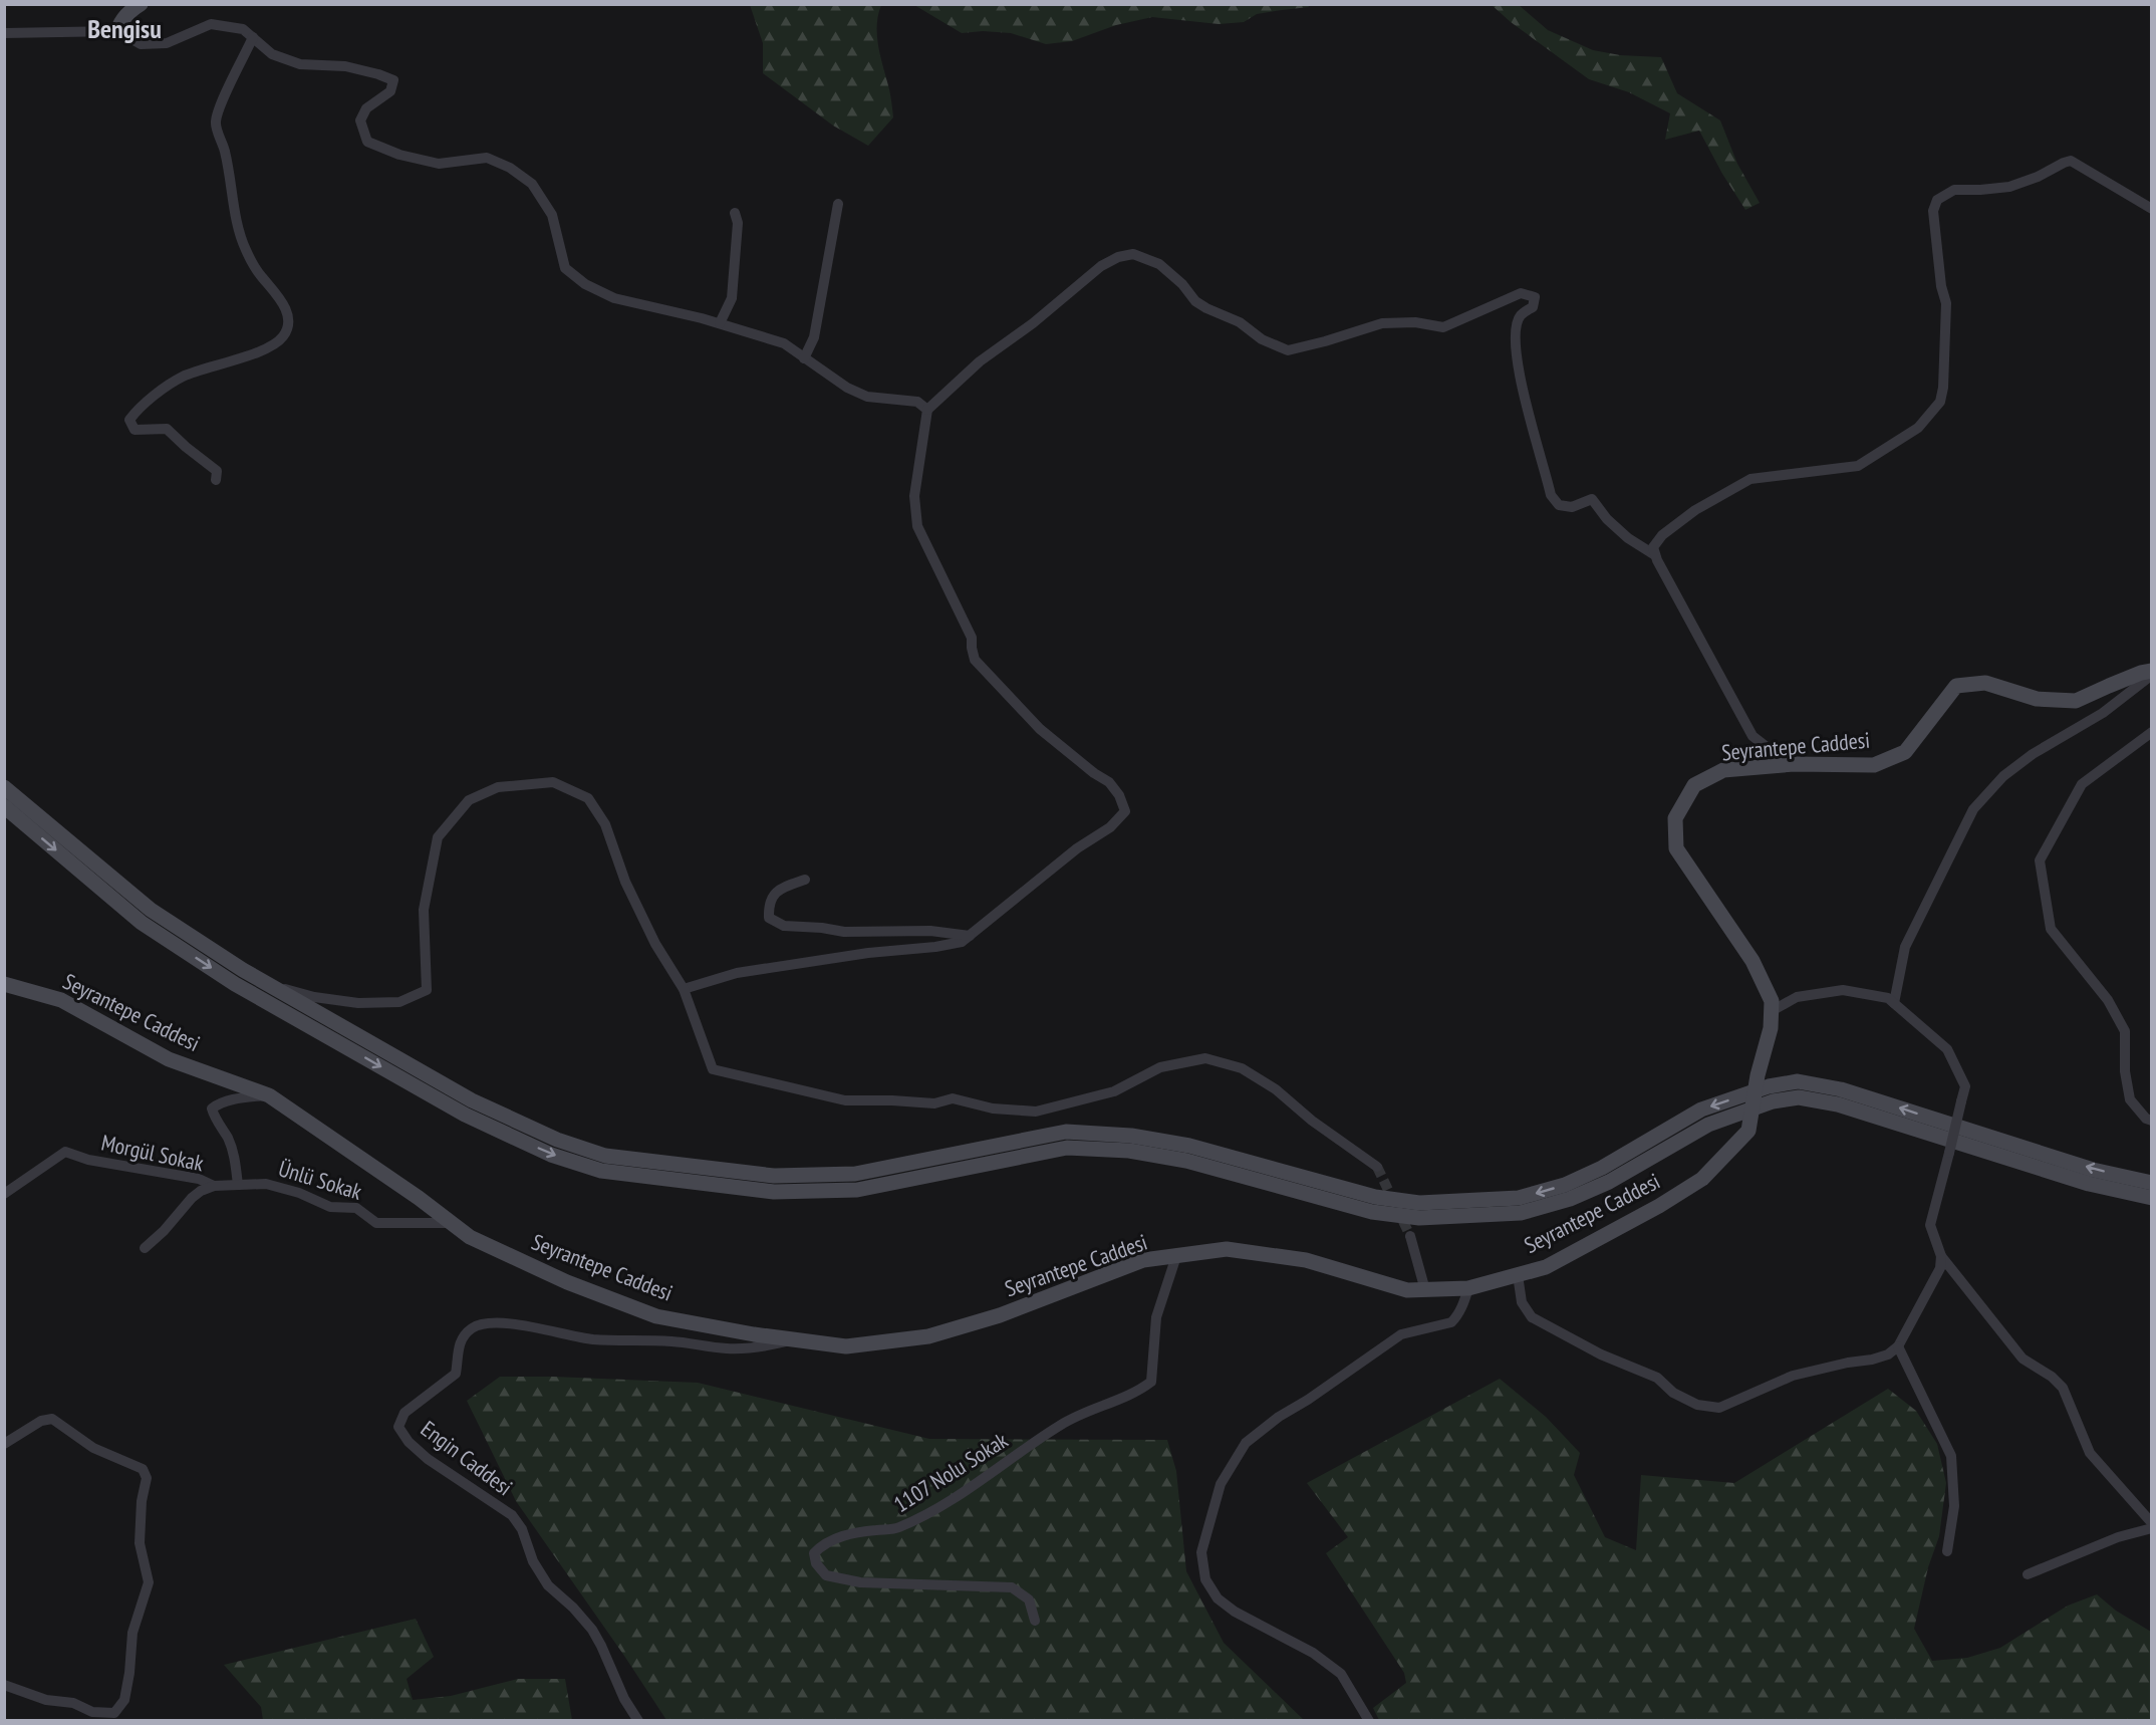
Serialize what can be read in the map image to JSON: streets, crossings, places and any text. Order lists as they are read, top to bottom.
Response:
{
  "streets": {
    "main road": ["Seyrantepe Caddesi"],
    "street": [
      "Morgül Sokak",
      "Ünlü Sokak",
      "Engin Caddesi",
      "1107 Nolu Sokak"
    ]
  },
  "crossings": [
    ["Seyrantepe Caddesi", "Ünlü Sokak"],
    ["Seyrantepe Caddesi", "Engin Caddesi"],
    ["Seyrantepe Caddesi", "1107 Nolu Sokak"],
    ["Morgül Sokak", "Ünlü Sokak"]
  ],
  "districts": ["Bengisu"]
}
